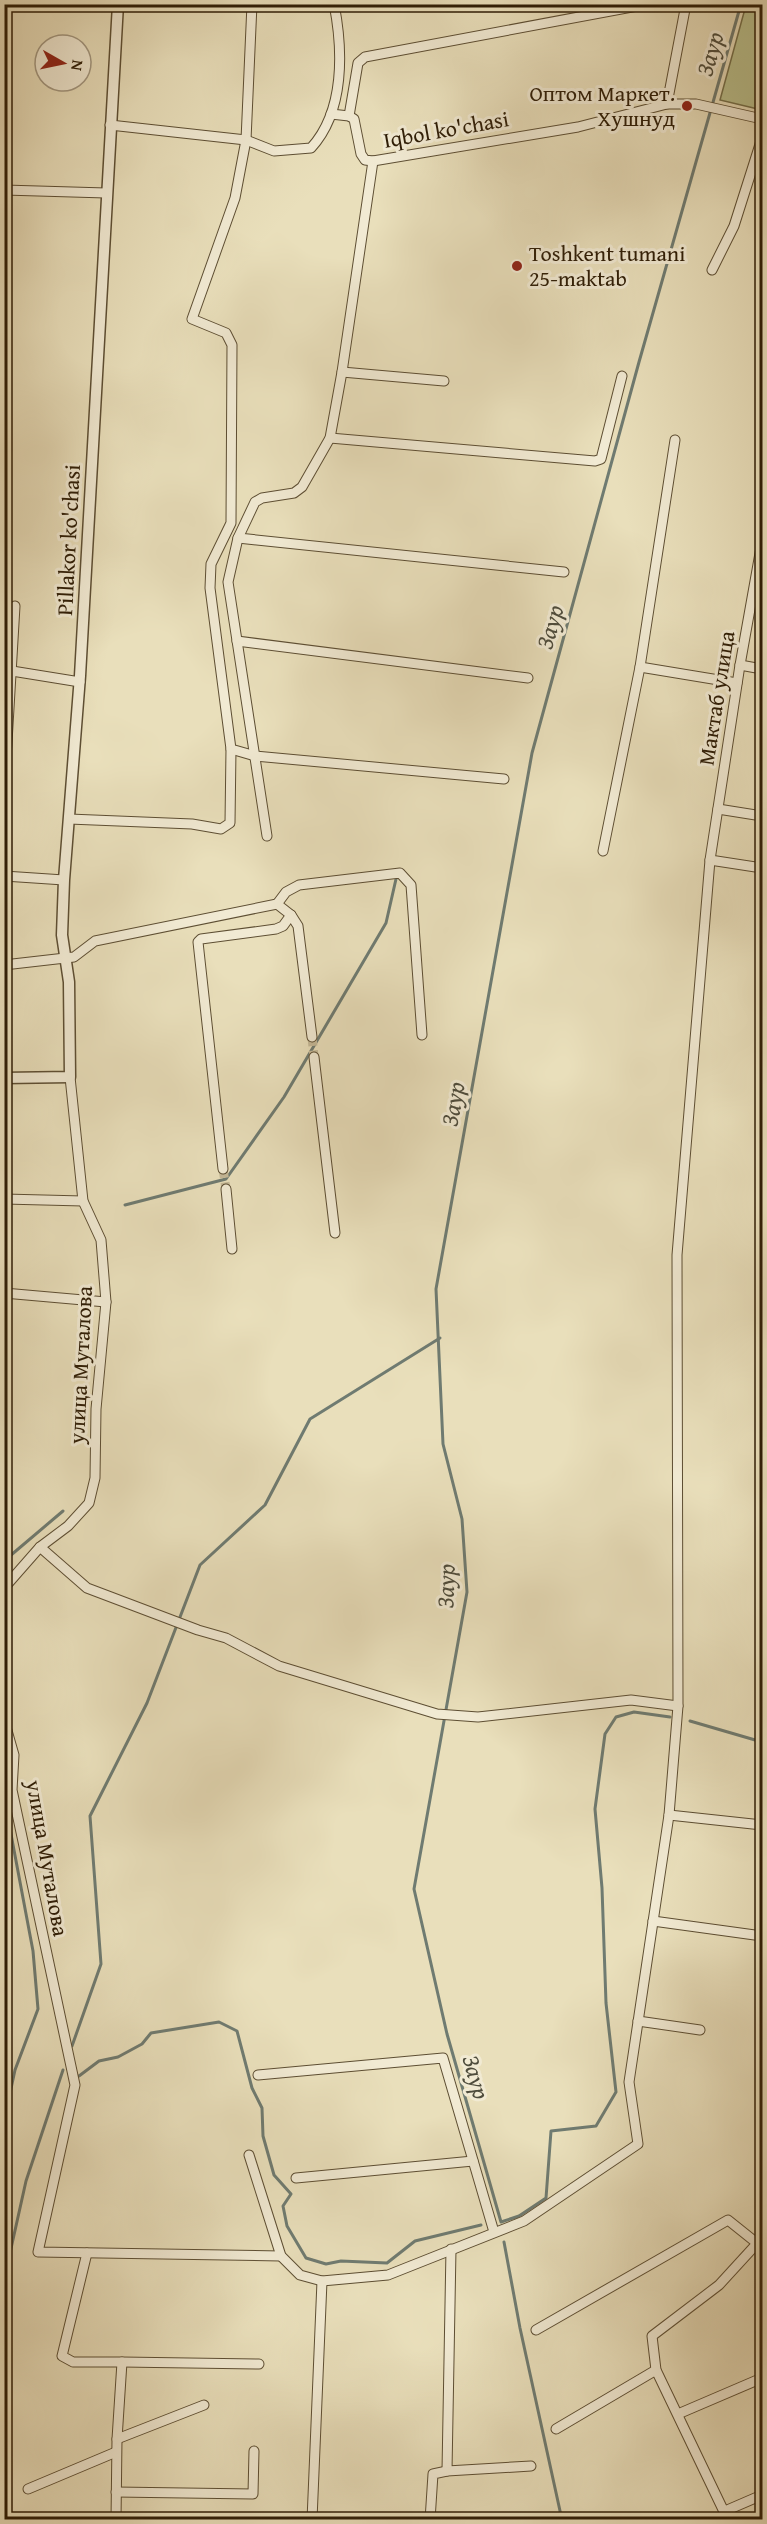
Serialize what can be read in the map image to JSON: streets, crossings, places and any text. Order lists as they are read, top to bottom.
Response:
{
  "streets": {
    "street": [
      "Iqbol ko'chasi",
      "Pillakor ko'chasi",
      "Мактаб улица",
      "улица Муталова"
    ]
  },
  "crossings": [
    ["Pillakor ko'chasi", "улица Муталова"]
  ],
  "water": ["Заур"],
  "places": ["Оптом Маркет. Хушнуд", "Toshkent tumani 25-maktab"],
  "north": "right"
}
